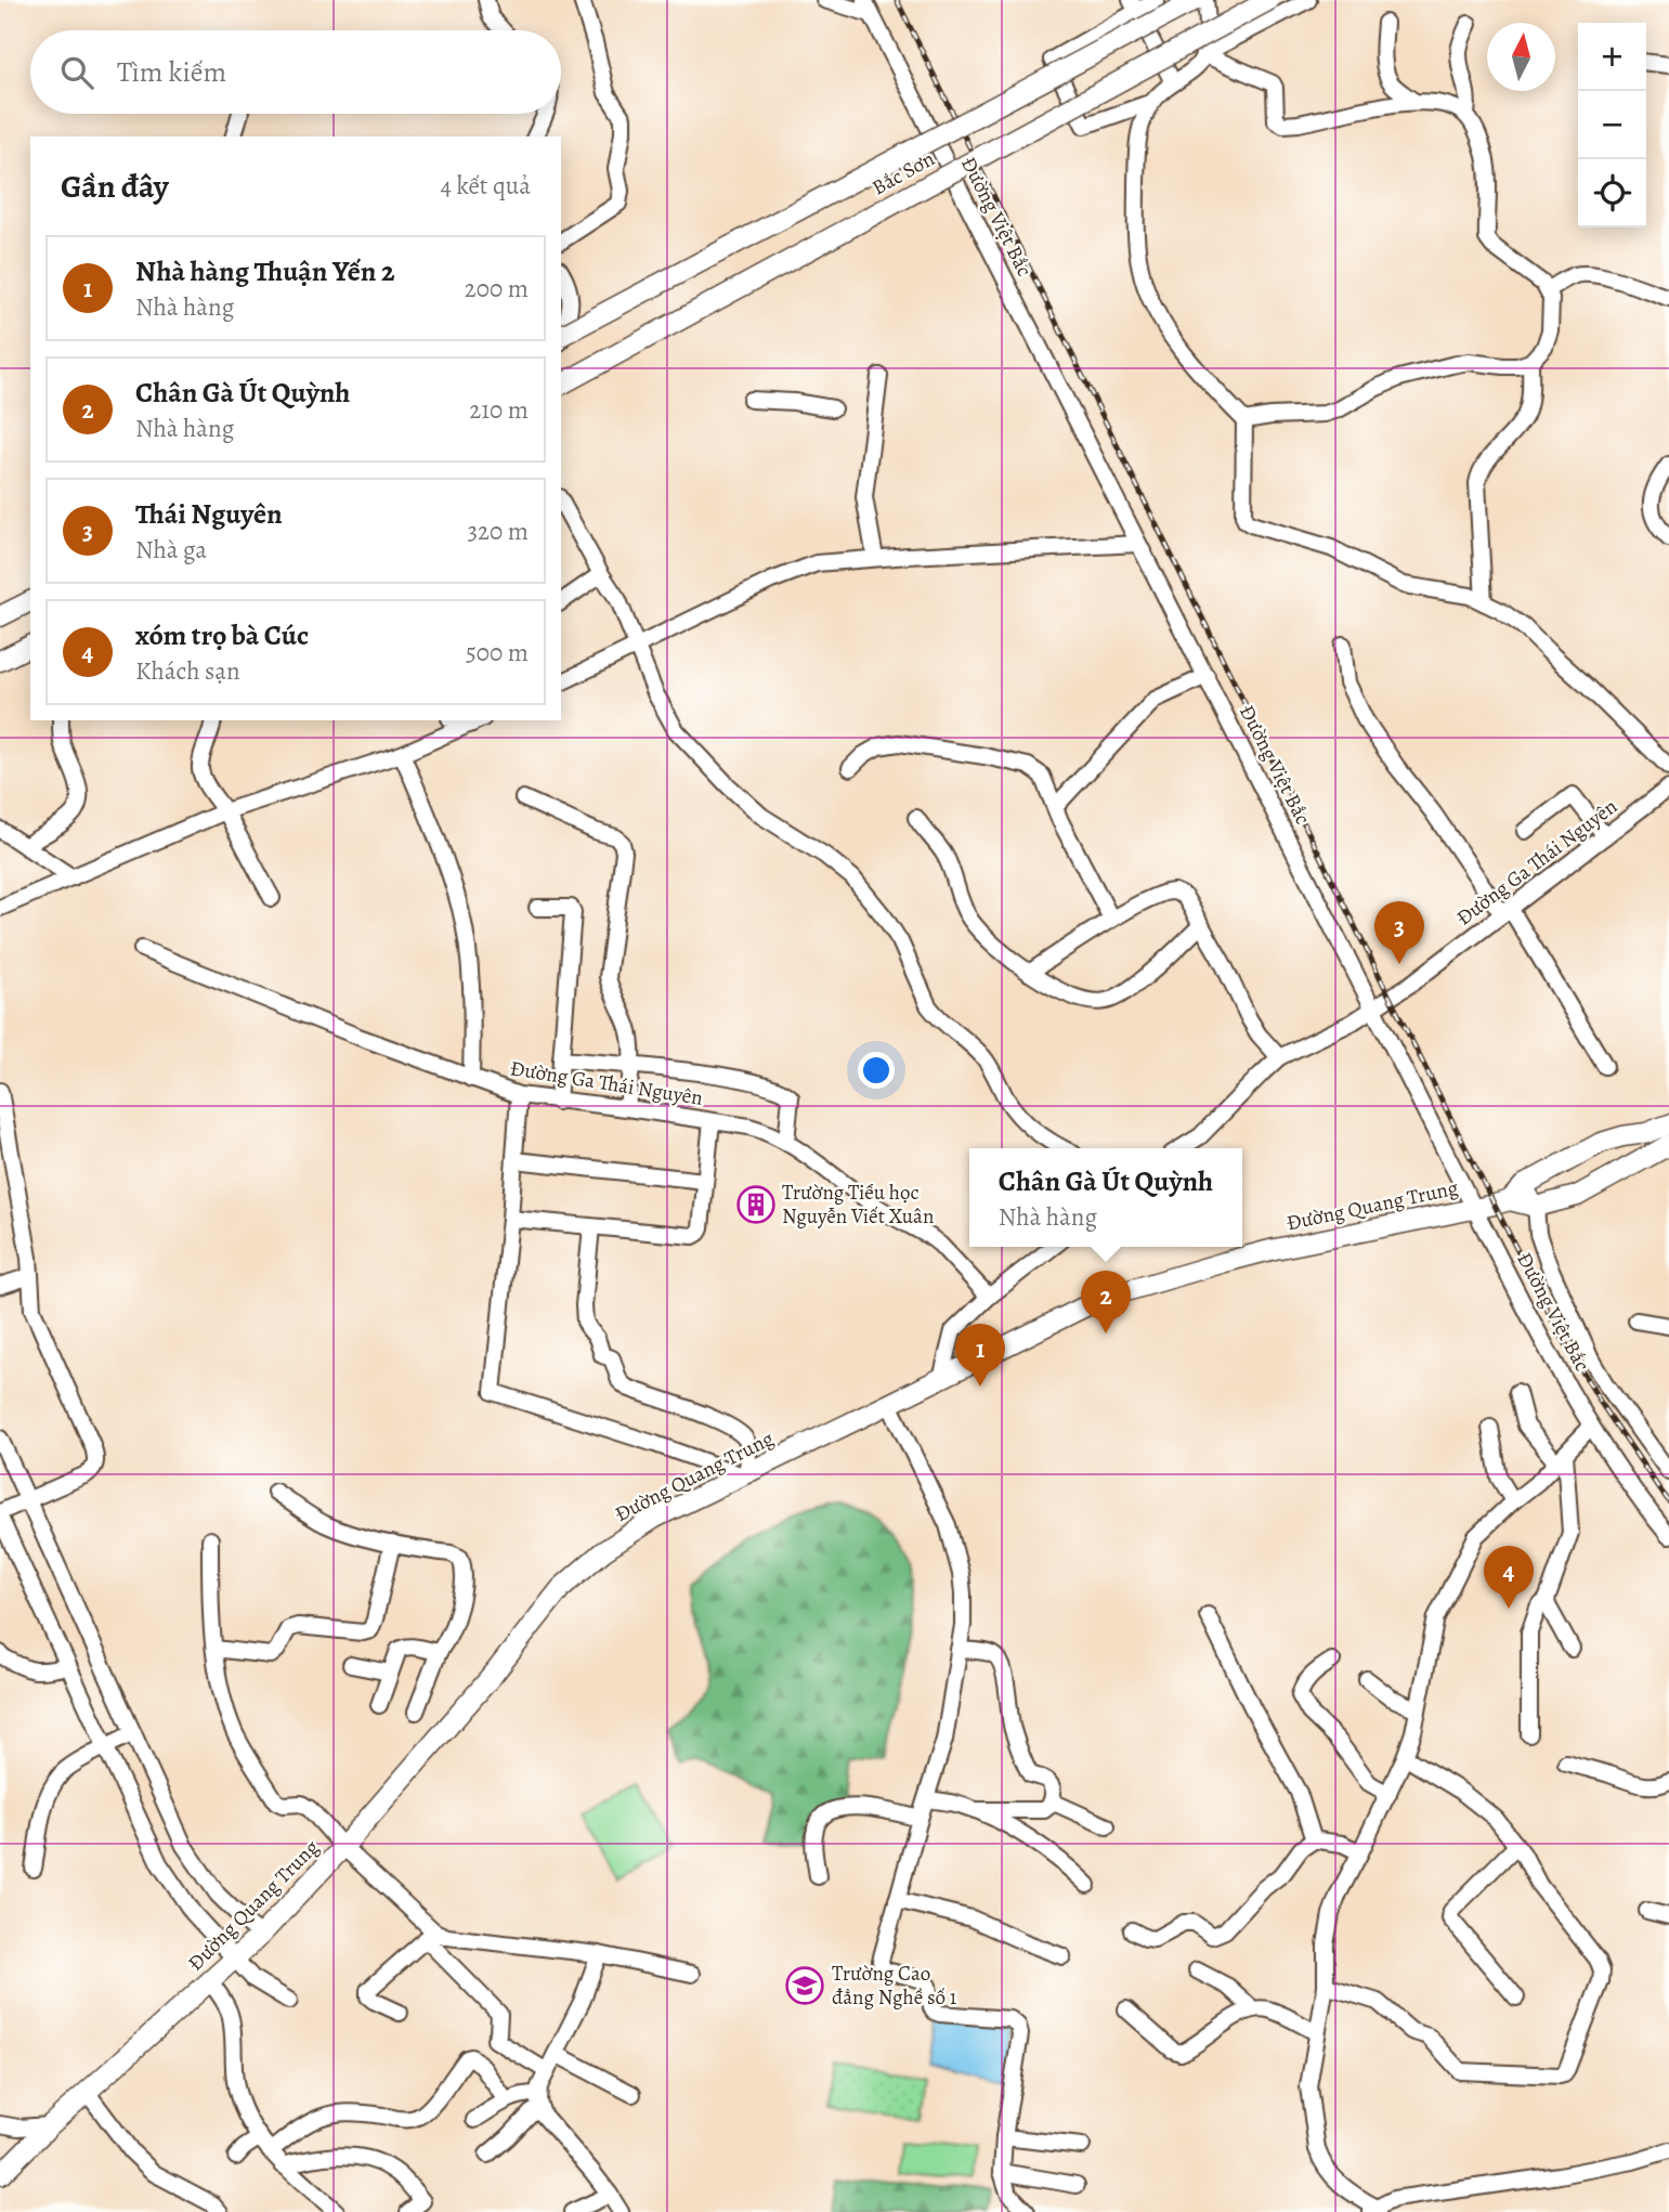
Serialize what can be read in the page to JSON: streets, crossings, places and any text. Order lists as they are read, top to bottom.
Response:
{
  "streets": {
    "main road": ["Bắc Sơn", "Đường Quang Trung"],
    "street": ["Đường Việt Bắc", "Đường Ga Thái Nguyên"]
  },
  "crossings": [
    ["Đường Việt Bắc", "Đường Ga Thái Nguyên"],
    ["Đường Việt Bắc", "Đường Quang Trung"]
  ],
  "places": {
    "building": ["Trường Tiểu học Nguyễn Viết Xuân"],
    "school or university": ["Trường Cao đẳng Nghề số 1"]
  },
  "north": "top",
  "page": {
    "map_buttons": ["+", "−"],
    "search": "Tìm kiếm",
    "heading": ["Gần đây", "4 kết quả"],
    "list": [
      {
        "mark": "1",
        "name": "Nhà hàng Thuận Yến 2",
        "note": "Nhà hàng",
        "value": "200 m"
      },
      {
        "mark": "2",
        "name": "Chân Gà Út Quỳnh",
        "note": "Nhà hàng",
        "value": "210 m"
      },
      {
        "mark": "3",
        "name": "Thái Nguyên",
        "note": "Nhà ga",
        "value": "320 m"
      },
      {
        "mark": "4",
        "name": "xóm trọ bà Cúc",
        "note": "Khách sạn",
        "value": "500 m"
      }
    ],
    "pins": [
      "3",
      "2",
      "1",
      "4"
    ],
    "popup": ["Chân Gà Út Quỳnh", "Nhà hàng"]
  }
}
